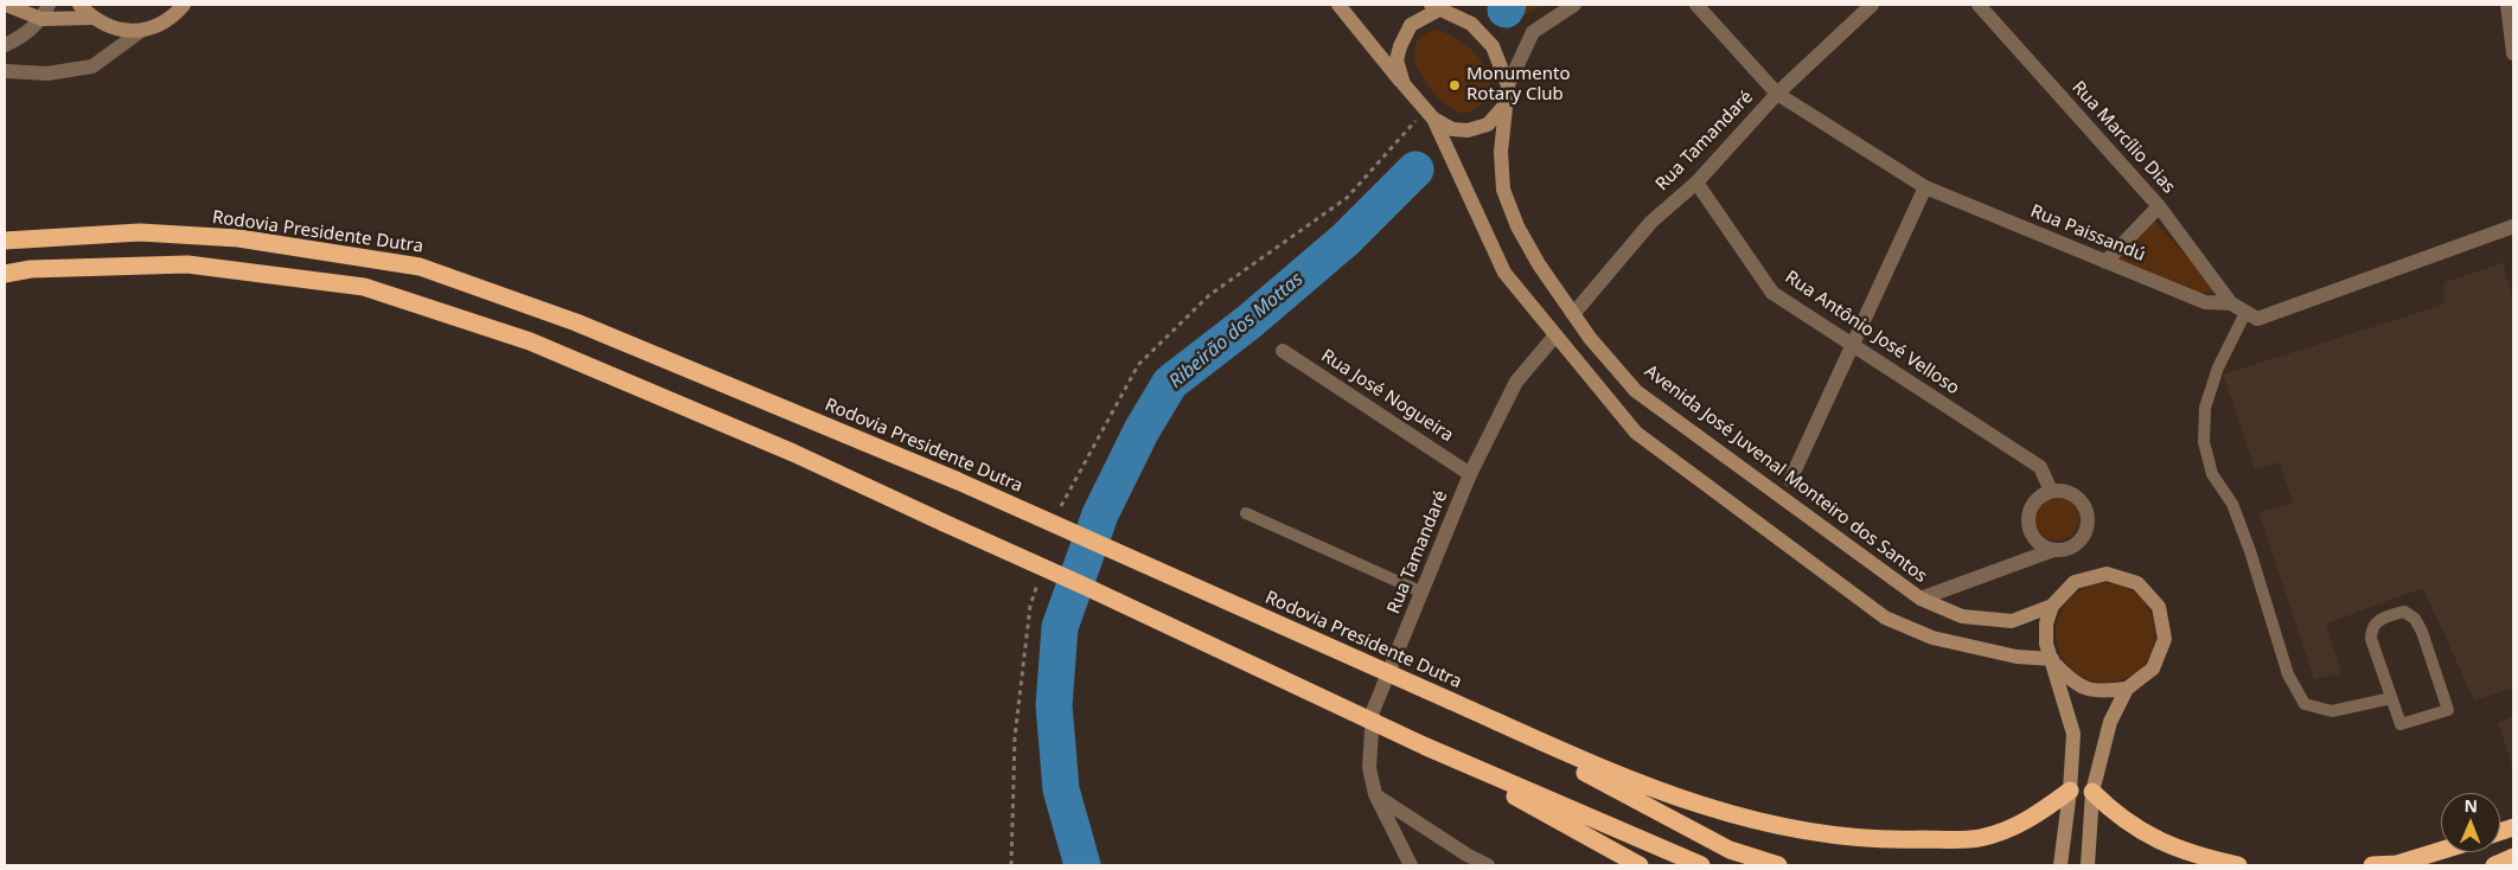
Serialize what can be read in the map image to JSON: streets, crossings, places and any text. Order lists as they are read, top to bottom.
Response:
{
  "streets": {
    "highway": ["Rodovia Presidente Dutra"],
    "main road": ["Avenida José Juvenal Monteiro dos Santos"],
    "street": [
      "Rua Marcílio Dias",
      "Rua Tamandaré",
      "Rua Paissandú",
      "Rua Antônio José Velloso",
      "Rua José Nogueira"
    ]
  },
  "crossings": [
    ["Rua Marcílio Dias", "Rua Paissandú"],
    ["Rua Tamandaré", "Rua Paissandú"],
    ["Rua Tamandaré", "Rua Antônio José Velloso"],
    ["Rua Tamandaré", "Rua José Nogueira"],
    ["Rua Tamandaré", "Avenida José Juvenal Monteiro dos Santos"]
  ],
  "water": ["Ribeirão dos Mottas"],
  "places": ["Monumento Rotary Club"],
  "north": "top"
}
